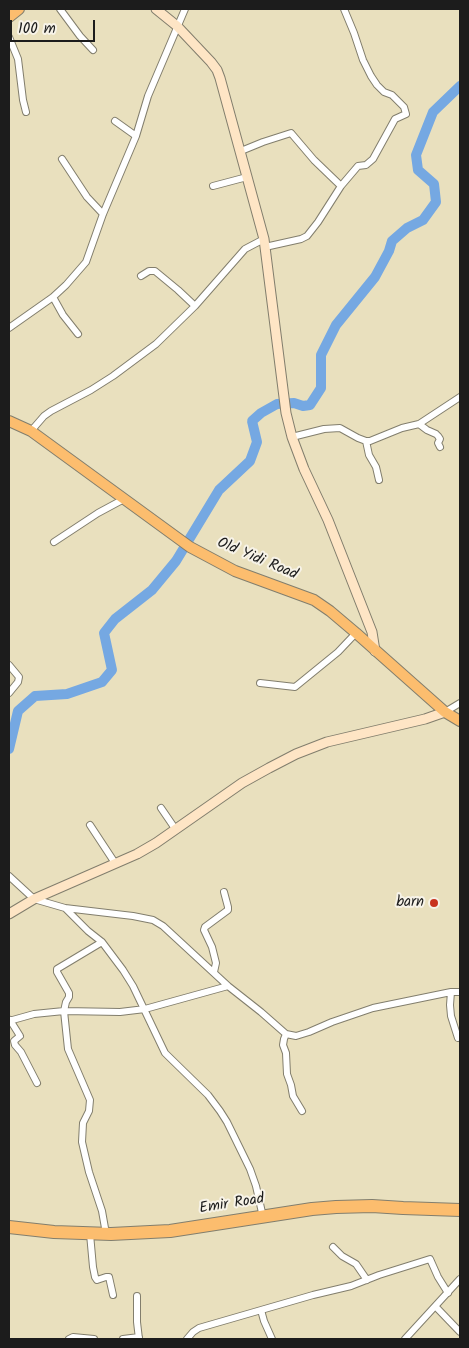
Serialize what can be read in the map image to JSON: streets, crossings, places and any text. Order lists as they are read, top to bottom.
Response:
{
  "streets": {
    "highway": ["Emir Road"],
    "main road": ["Old Yidi Road"]
  },
  "places": ["barn"],
  "scale_bar": "100 m"
}
